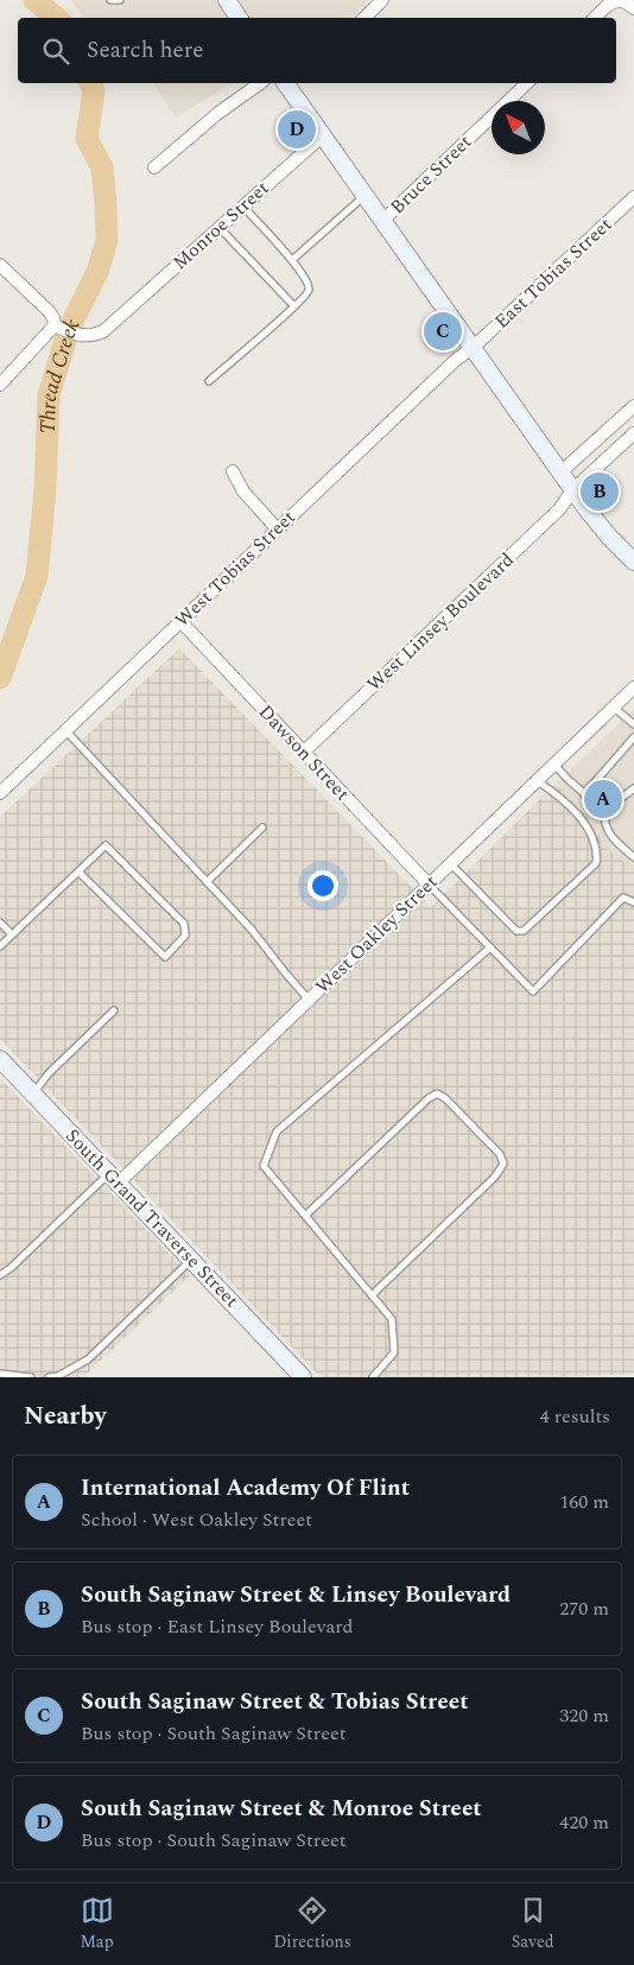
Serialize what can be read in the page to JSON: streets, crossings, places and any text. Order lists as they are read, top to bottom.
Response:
{
  "streets": {
    "main road": ["South Grand Traverse Street"],
    "street": [
      "Bruce Street",
      "Monroe Street",
      "East Tobias Street",
      "West Tobias Street",
      "West Linsey Boulevard",
      "Dawson Street",
      "West Oakley Street"
    ]
  },
  "crossings": [
    ["East Tobias Street", "West Tobias Street"],
    ["West Tobias Street", "Dawson Street"],
    ["West Linsey Boulevard", "Dawson Street"],
    ["Dawson Street", "West Oakley Street"],
    ["West Oakley Street", "South Grand Traverse Street"]
  ],
  "water": ["Thread Creek"],
  "north": "top left",
  "page": {
    "search": "Search here",
    "pins": [
      "D",
      "C",
      "B",
      "A"
    ],
    "heading": ["Nearby", "4 results"],
    "list": [
      {
        "mark": "A",
        "name": "International Academy Of Flint",
        "note": "School · West Oakley Street",
        "value": "160 m"
      },
      {
        "mark": "B",
        "name": "South Saginaw Street & Linsey Boulevard",
        "note": "Bus stop · East Linsey Boulevard",
        "value": "270 m"
      },
      {
        "mark": "C",
        "name": "South Saginaw Street & Tobias Street",
        "note": "Bus stop · South Saginaw Street",
        "value": "320 m"
      },
      {
        "mark": "D",
        "name": "South Saginaw Street & Monroe Street",
        "note": "Bus stop · South Saginaw Street",
        "value": "420 m"
      }
    ],
    "nav": ["Map", "Directions", "Saved"]
  }
}
